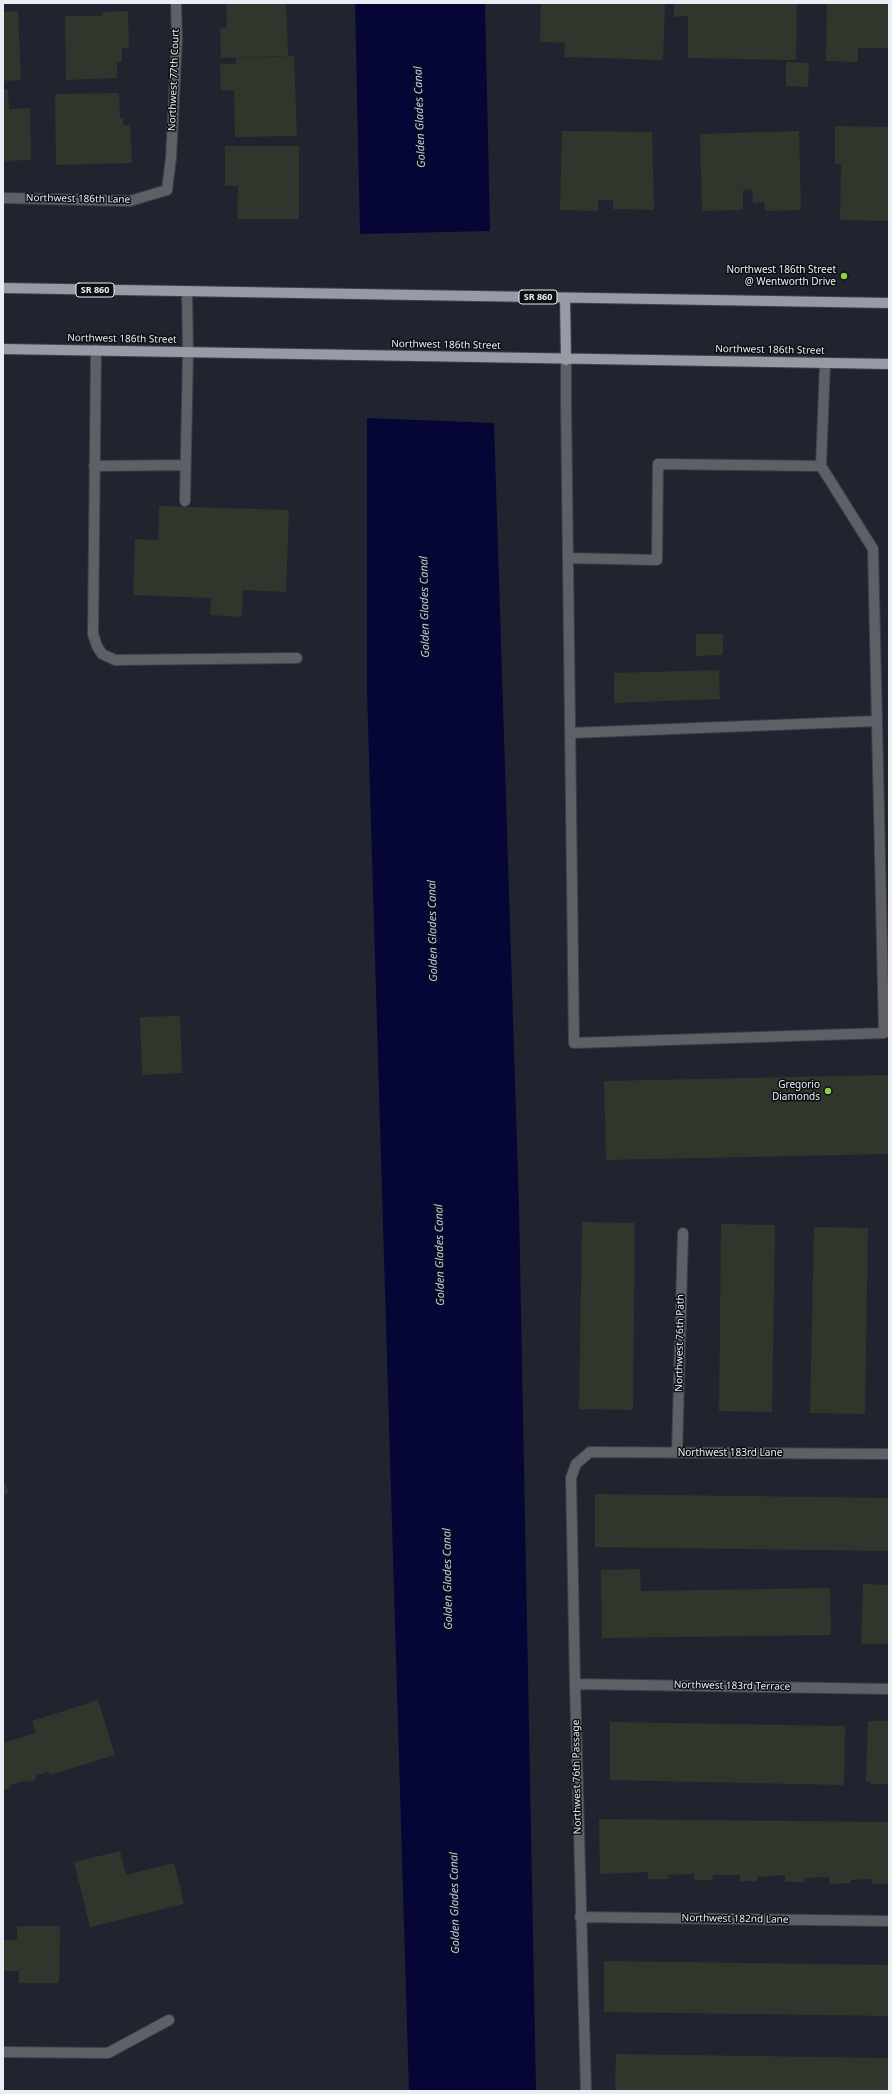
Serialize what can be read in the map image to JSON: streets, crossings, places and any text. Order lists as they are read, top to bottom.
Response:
{
  "streets": {
    "main road": ["SR 860", "Northwest 186th Street"],
    "street": [
      "Northwest 77th Court",
      "Northwest 186th Lane",
      "Northwest 76th Path",
      "Northwest 183rd Lane",
      "Northwest 183rd Terrace",
      "Northwest 76th Passage",
      "Northwest 182nd Lane"
    ]
  },
  "crossings": [
    ["Northwest 77th Court", "Northwest 186th Lane"],
    ["Northwest 76th Path", "Northwest 183rd Lane"],
    ["Northwest 183rd Lane", "Northwest 76th Passage"],
    ["Northwest 183rd Terrace", "Northwest 76th Passage"],
    ["Northwest 76th Passage", "Northwest 182nd Lane"]
  ],
  "water": ["Golden Glades Canal"],
  "places": ["Northwest 186th Street @ Wentworth Drive", "Gregorio Diamonds"]
}
